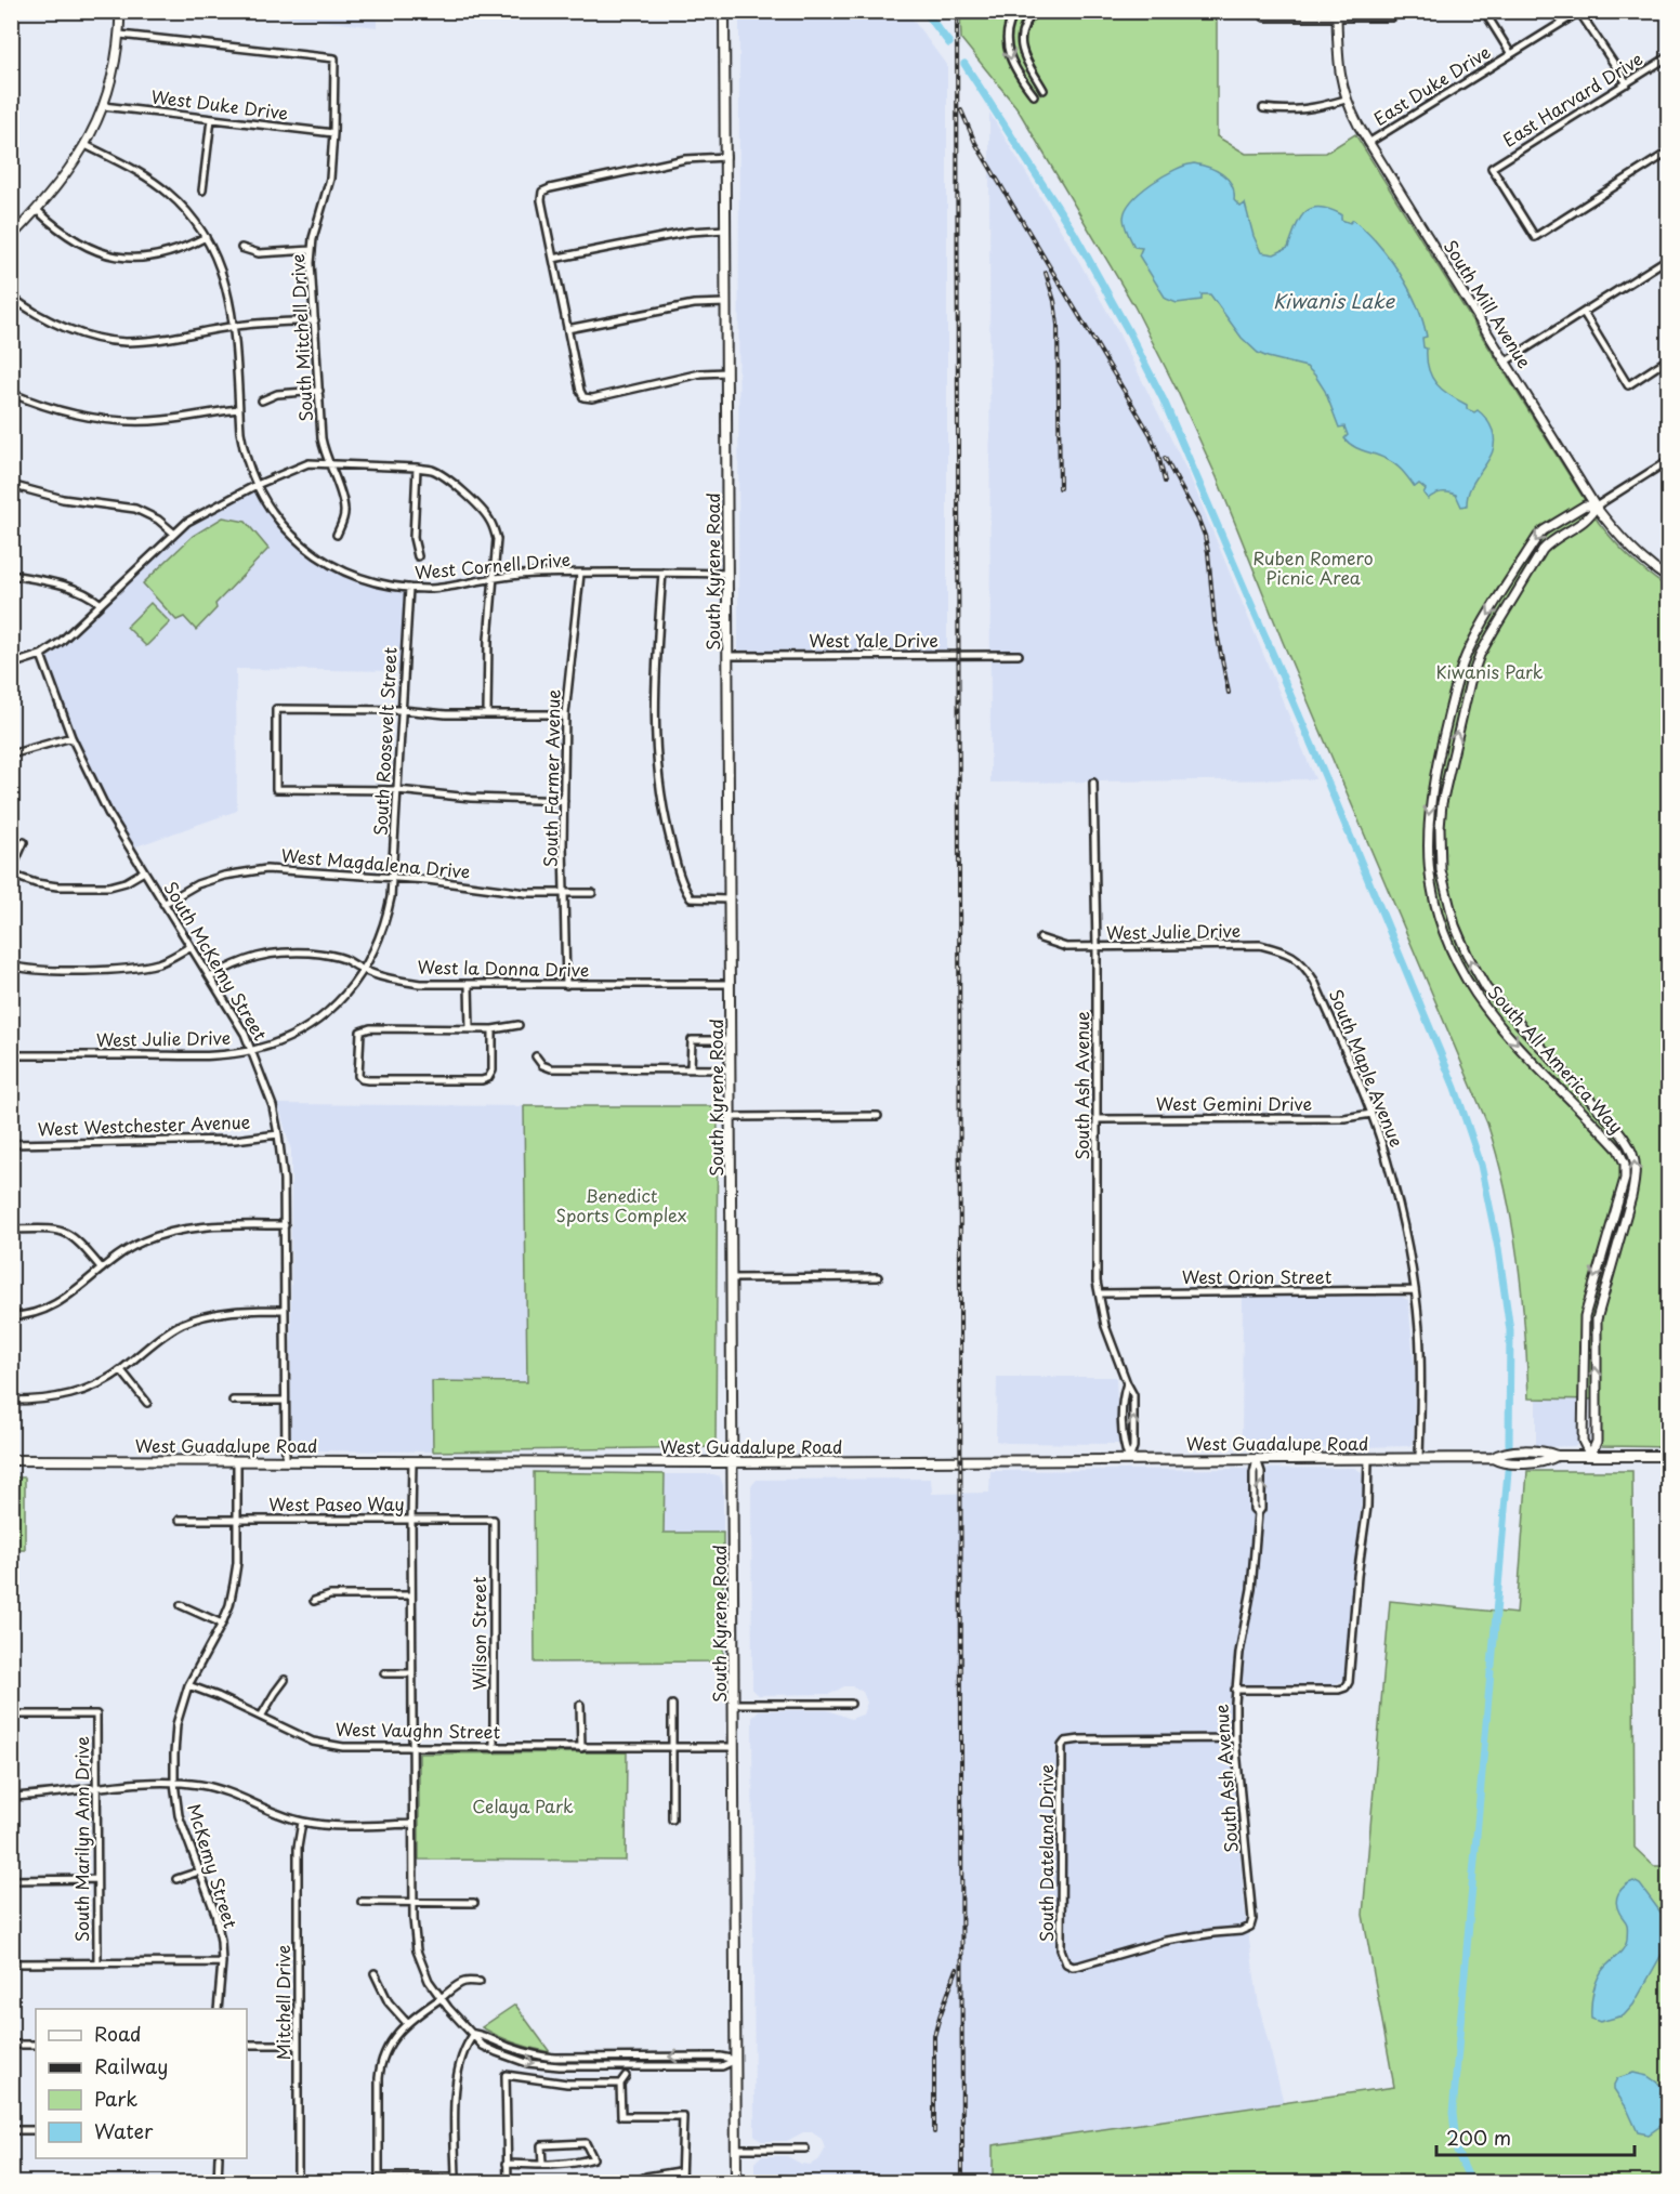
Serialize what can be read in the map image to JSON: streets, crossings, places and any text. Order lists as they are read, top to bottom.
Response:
{
  "streets": {
    "main road": ["South Kyrene Road", "West Guadalupe Road"],
    "street": [
      "East Duke Drive",
      "East Harvard Drive",
      "West Duke Drive",
      "South Mill Avenue",
      "South Mitchell Drive",
      "West Cornell Drive",
      "West Yale Drive",
      "South Roosevelt Street",
      "South Farmer Avenue",
      "West Magdalena Drive",
      "West Julie Drive",
      "South McKemy Street",
      "West la Donna Drive",
      "South All America Way",
      "South Maple Avenue",
      "South Ash Avenue",
      "West Gemini Drive",
      "West Westchester Avenue",
      "West Orion Street",
      "West Paseo Way",
      "Wilson Street",
      "West Vaughn Street",
      "South Marilyn Ann Drive",
      "South Dateland Drive",
      "McKemy Street",
      "Mitchell Drive"
    ]
  },
  "crossings": [
    ["East Duke Drive", "East Harvard Drive"],
    ["East Duke Drive", "South Mill Avenue"],
    ["West Duke Drive", "South Mitchell Drive"],
    ["South Mill Avenue", "South All America Way"],
    ["West Cornell Drive", "South Kyrene Road"],
    ["West Cornell Drive", "South Roosevelt Street"],
    ["West Cornell Drive", "South Farmer Avenue"],
    ["South Kyrene Road", "West Yale Drive"],
    ["South Kyrene Road", "West la Donna Drive"],
    ["South Kyrene Road", "West Guadalupe Road"],
    ["South Kyrene Road", "West Vaughn Street"],
    ["South Roosevelt Street", "West Magdalena Drive"],
    ["South Roosevelt Street", "West Julie Drive"],
    ["South Roosevelt Street", "West la Donna Drive"],
    ["South Farmer Avenue", "West Magdalena Drive"],
    ["South Farmer Avenue", "West la Donna Drive"],
    ["West Magdalena Drive", "South McKemy Street"],
    ["West Julie Drive", "South McKemy Street"],
    ["West Julie Drive", "West la Donna Drive"],
    ["West Julie Drive", "South Maple Avenue"],
    ["West Julie Drive", "South Ash Avenue"],
    ["South McKemy Street", "West la Donna Drive"],
    ["South McKemy Street", "West Westchester Avenue"],
    ["South McKemy Street", "West Guadalupe Road"],
    ["South Maple Avenue", "West Gemini Drive"],
    ["South Maple Avenue", "West Orion Street"],
    ["South Maple Avenue", "West Guadalupe Road"],
    ["South Ash Avenue", "West Gemini Drive"],
    ["South Ash Avenue", "West Orion Street"],
    ["South Ash Avenue", "West Guadalupe Road"],
    ["South Ash Avenue", "South Dateland Drive"],
    ["West Guadalupe Road", "McKemy Street"],
    ["West Paseo Way", "Wilson Street"],
    ["West Paseo Way", "McKemy Street"],
    ["Wilson Street", "West Vaughn Street"],
    ["West Vaughn Street", "McKemy Street"]
  ],
  "water": ["Kiwanis Lake"],
  "parks": [
    "Ruben Romero Picnic Area",
    "Kiwanis Park",
    "Benedict Sports Complex",
    "Celaya Park"
  ],
  "legend": [
    "Road",
    "Railway",
    "Park",
    "Water"
  ],
  "scale_bar": "200 m"
}
